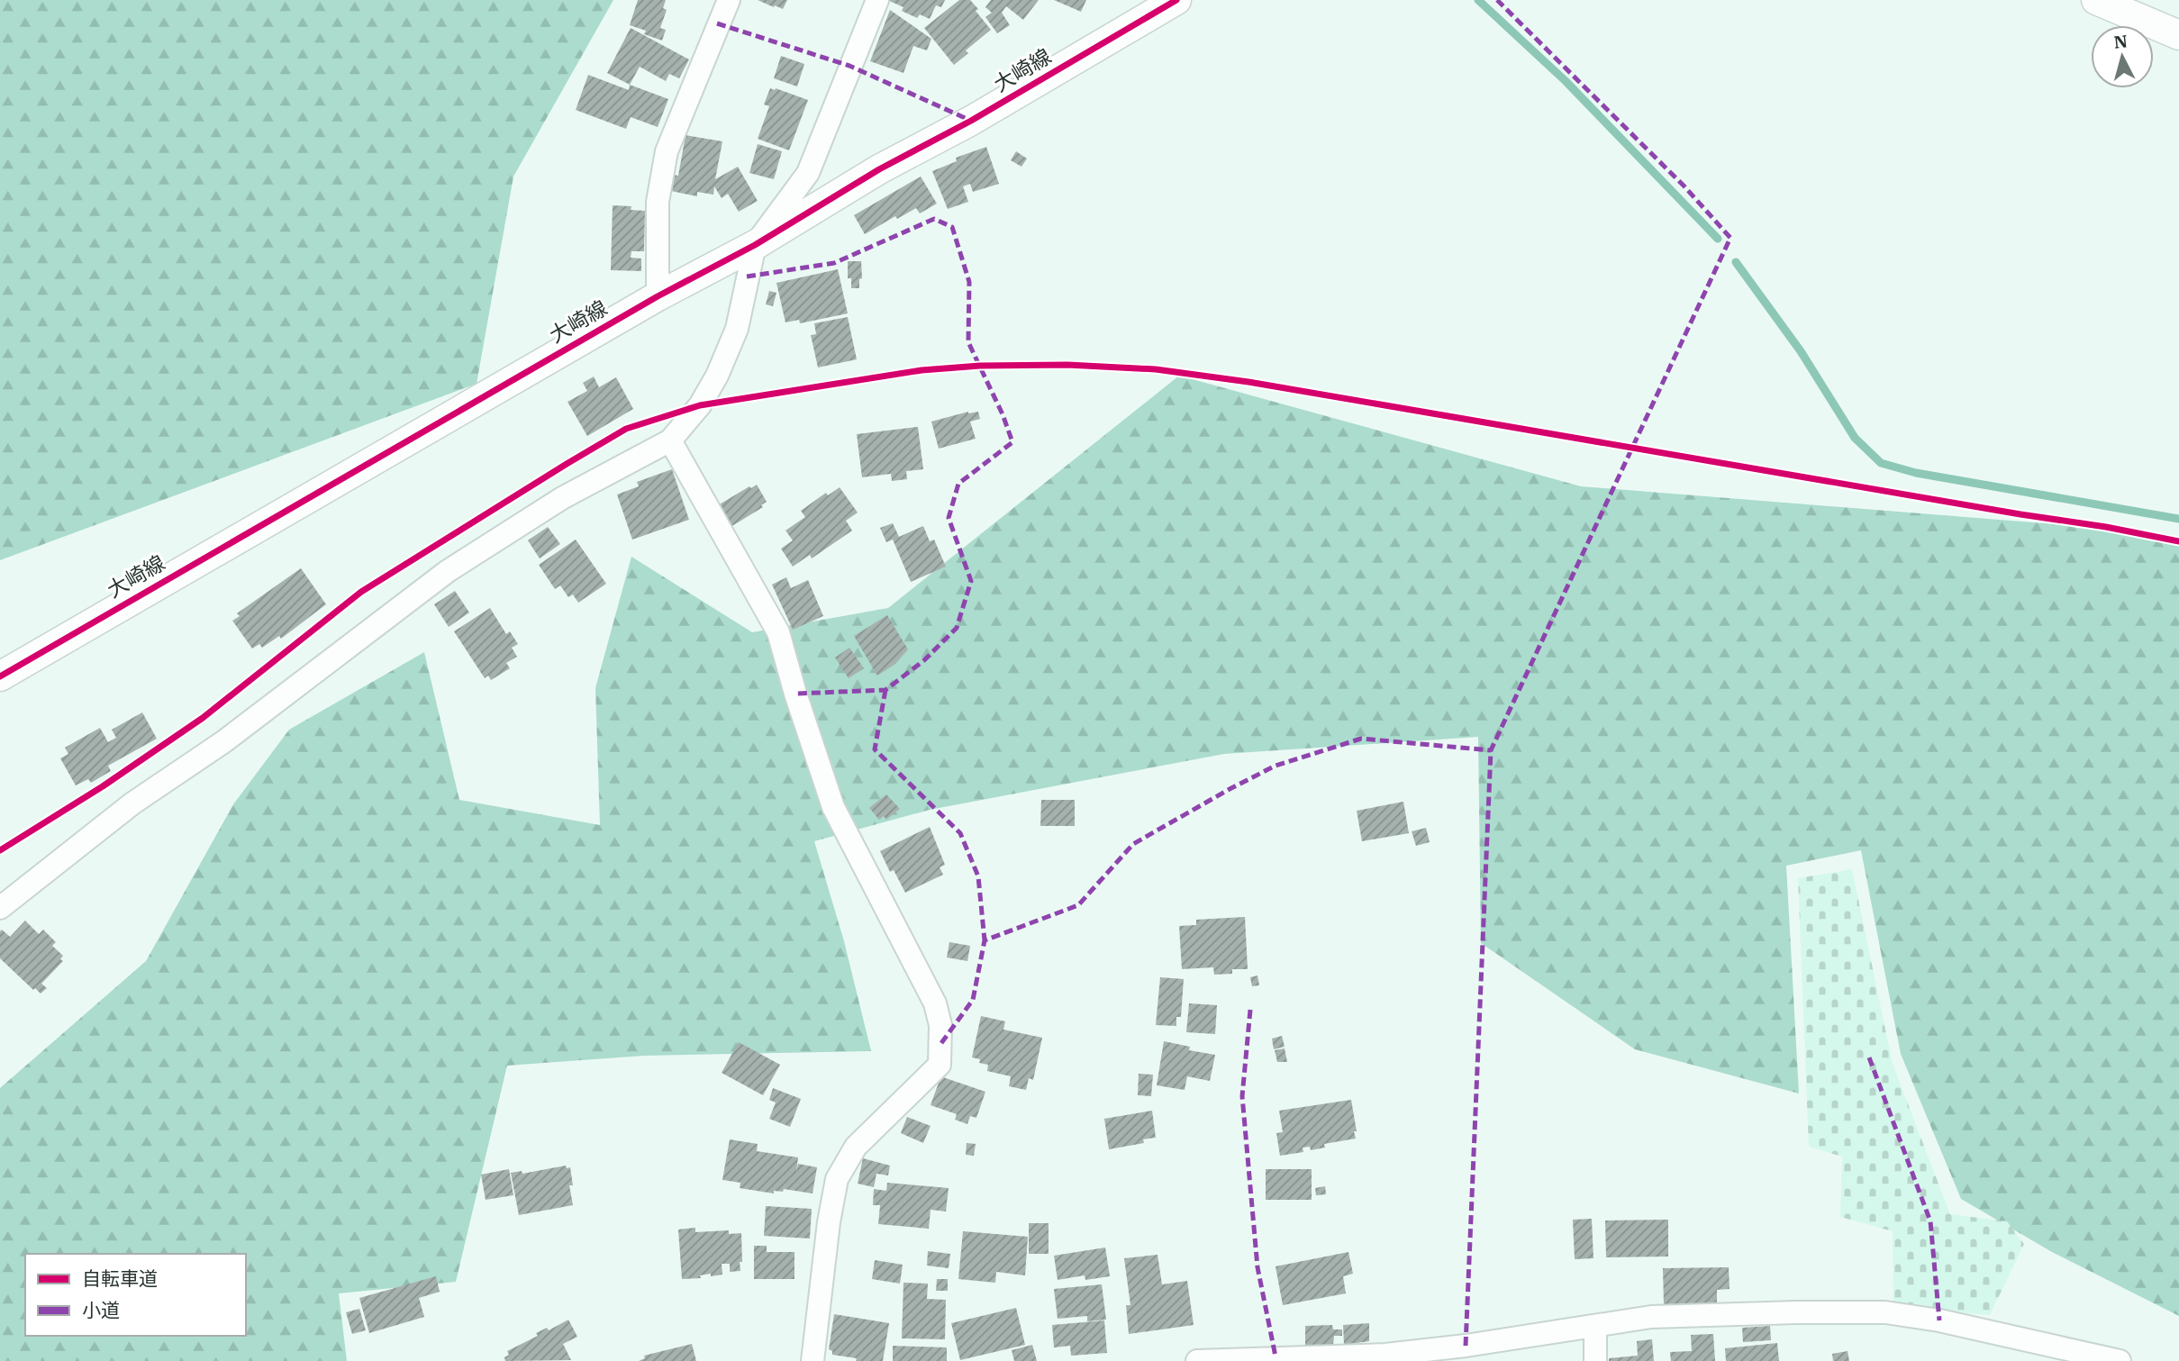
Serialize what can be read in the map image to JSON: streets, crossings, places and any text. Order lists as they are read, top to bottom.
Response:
{
  "streets": {
    "street": ["大崎線"]
  },
  "legend": ["自転車道", "小道"],
  "north": "top"
}
